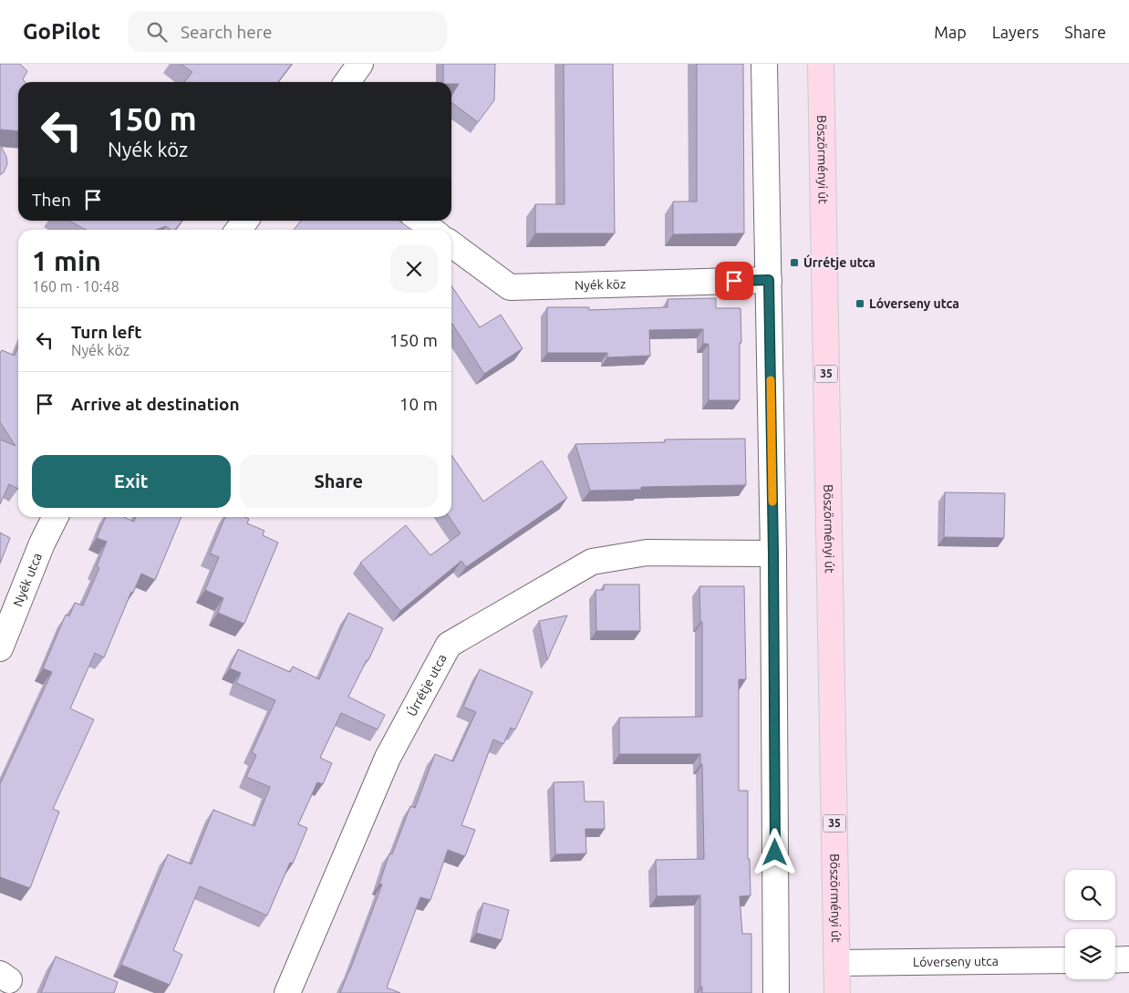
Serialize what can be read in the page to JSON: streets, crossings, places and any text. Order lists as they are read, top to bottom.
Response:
{
  "streets": {
    "main road": ["Böszörményi út", "35"],
    "street": [
      "Nyék köz",
      "Nyék utca",
      "Úrrétje utca",
      "Lóverseny utca"
    ]
  },
  "crossings": [
    ["Böszörményi út", "Lóverseny utca"]
  ],
  "places": {
    "transit": ["Úrrétje utca", "Lóverseny utca"]
  },
  "page": {
    "header": "GoPilot",
    "search": "Search here",
    "nav": ["Map", "Layers", "Share"],
    "turn": ["150 m", "Nyék köz"],
    "then": "Then",
    "heading": ["1 min", "160 m · 10:48"],
    "list": [
      {
        "name": "Turn left",
        "note": "Nyék köz",
        "value": "150 m"
      },
      {
        "name": "Arrive at destination",
        "value": "10 m"
      }
    ],
    "buttons": ["Exit", "Share"]
  }
}
